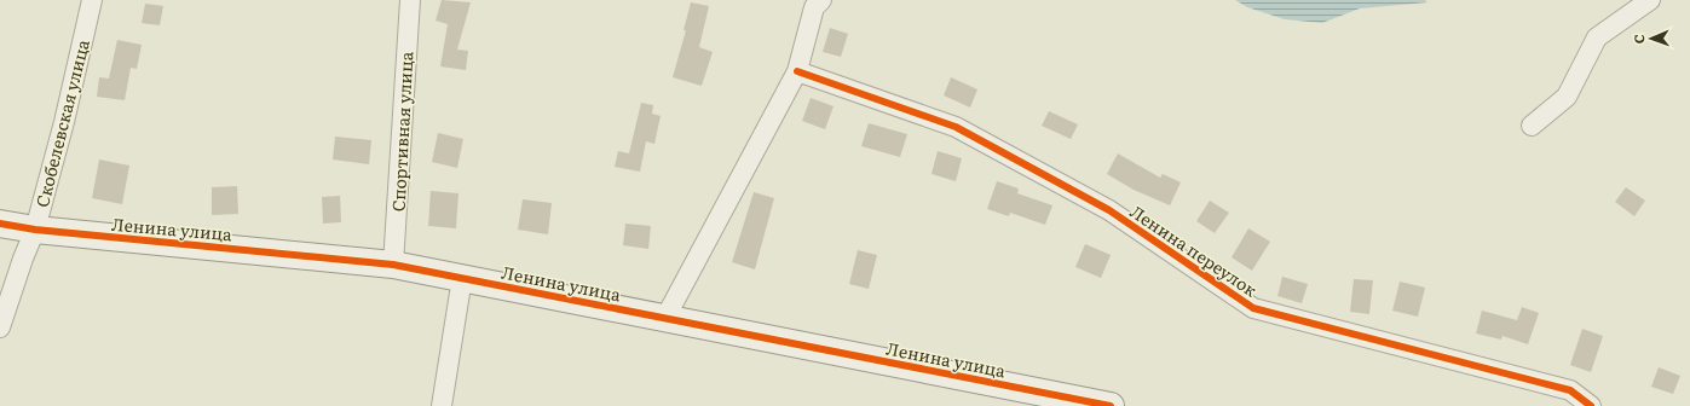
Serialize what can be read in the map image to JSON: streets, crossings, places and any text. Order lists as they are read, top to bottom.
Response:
{
  "streets": {
    "street": [
      "Скобелевская улица",
      "Спортивная улица",
      "Ленина улица",
      "Ленина переулок"
    ]
  },
  "crossings": [
    ["Скобелевская улица", "Ленина улица"],
    ["Спортивная улица", "Ленина улица"]
  ],
  "north": "left"
}
